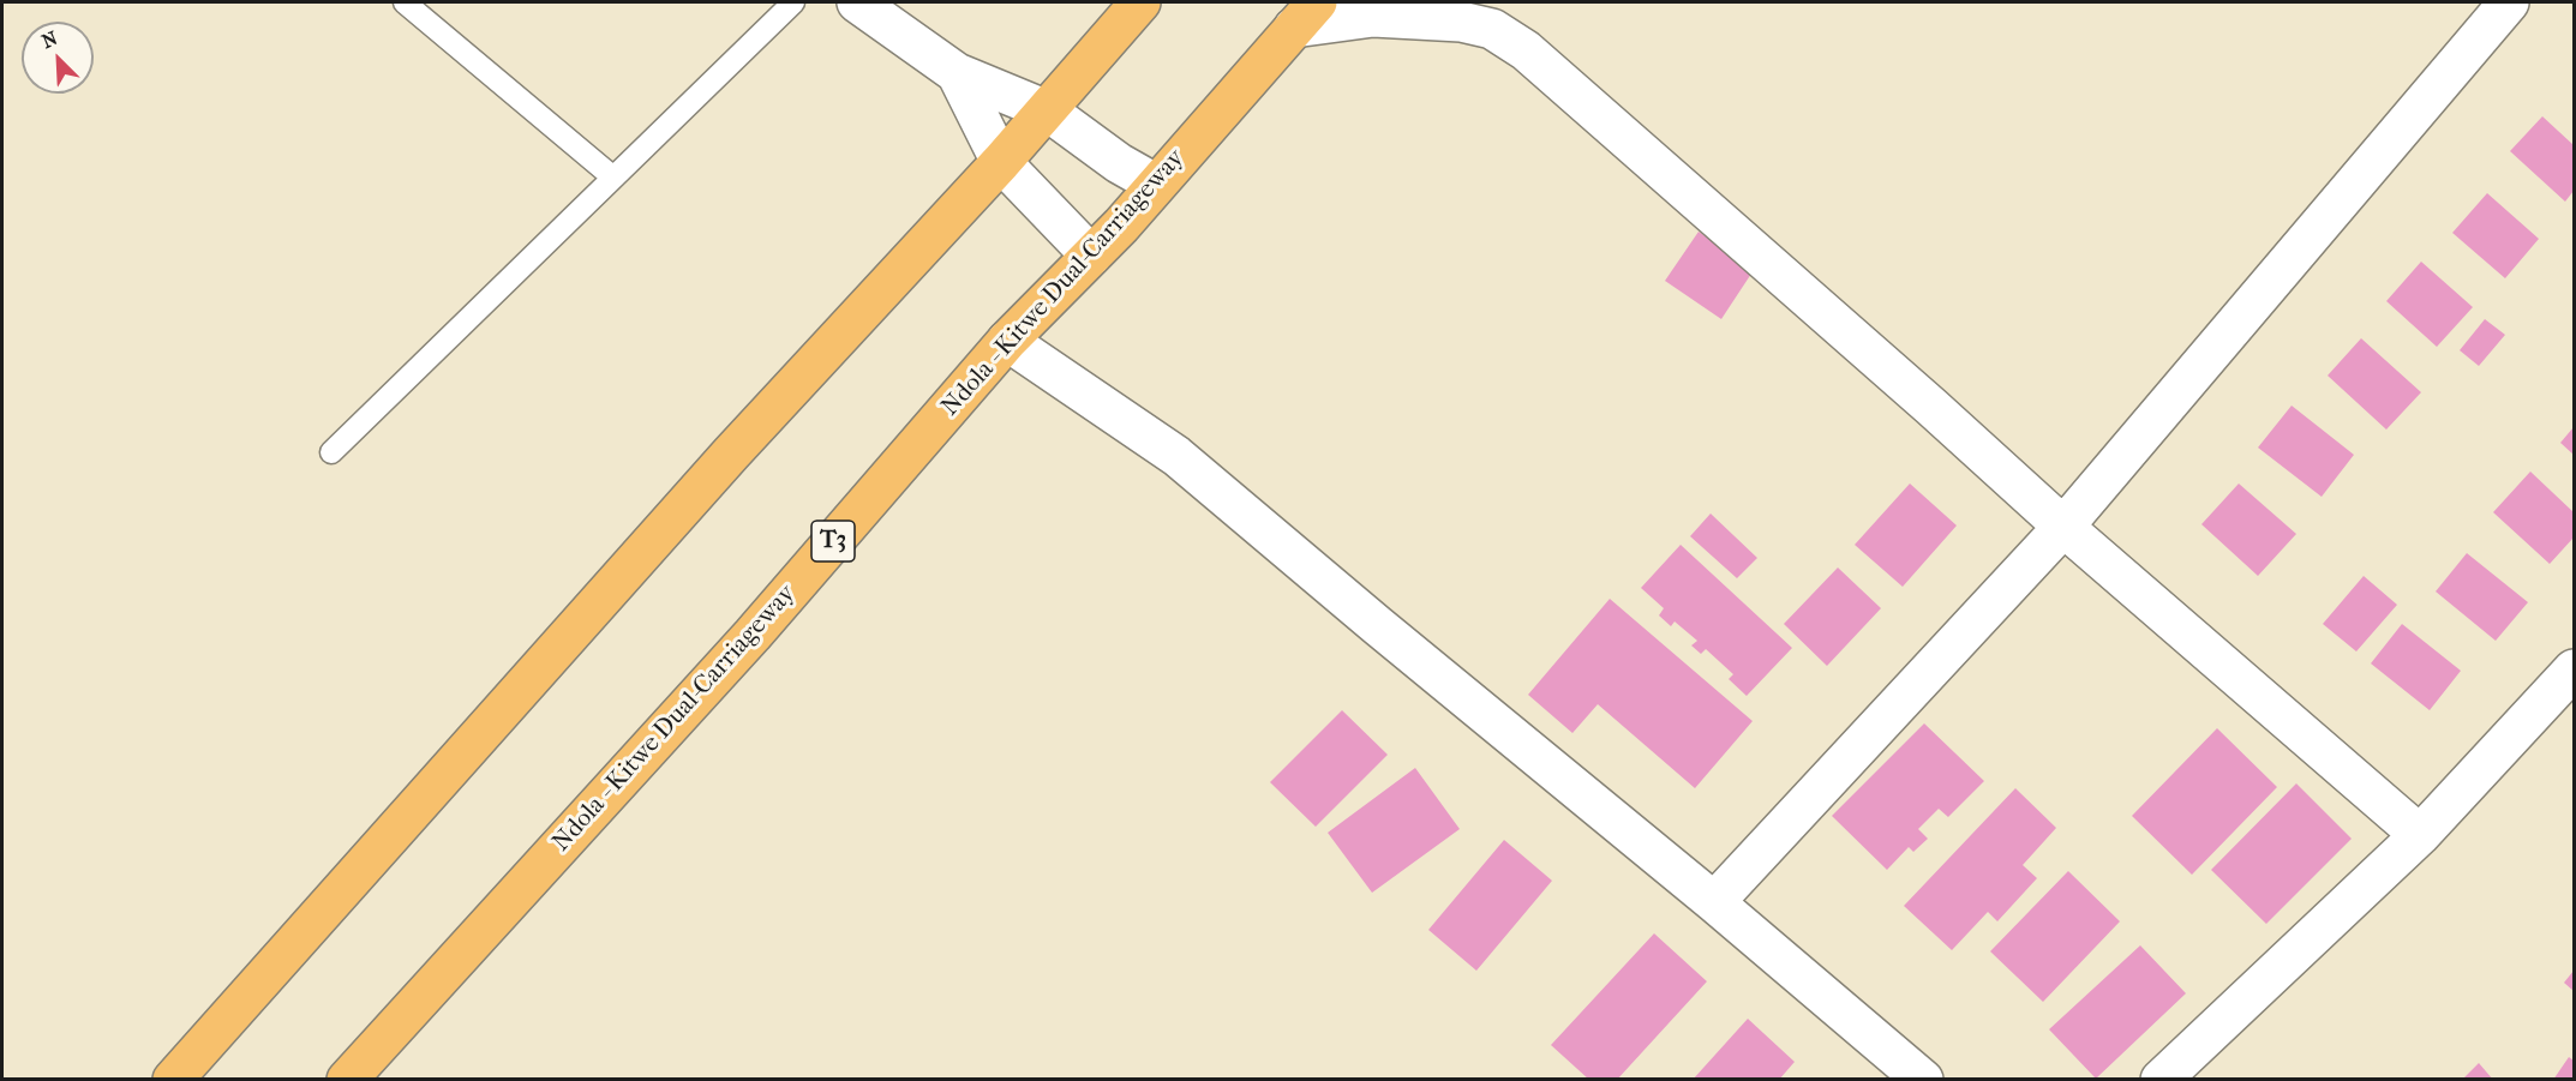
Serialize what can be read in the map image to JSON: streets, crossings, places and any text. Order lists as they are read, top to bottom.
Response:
{
  "streets": {
    "highway": ["Ndola - Kitwe Dual-Carriageway", "T3"]
  },
  "north": "top left"
}
